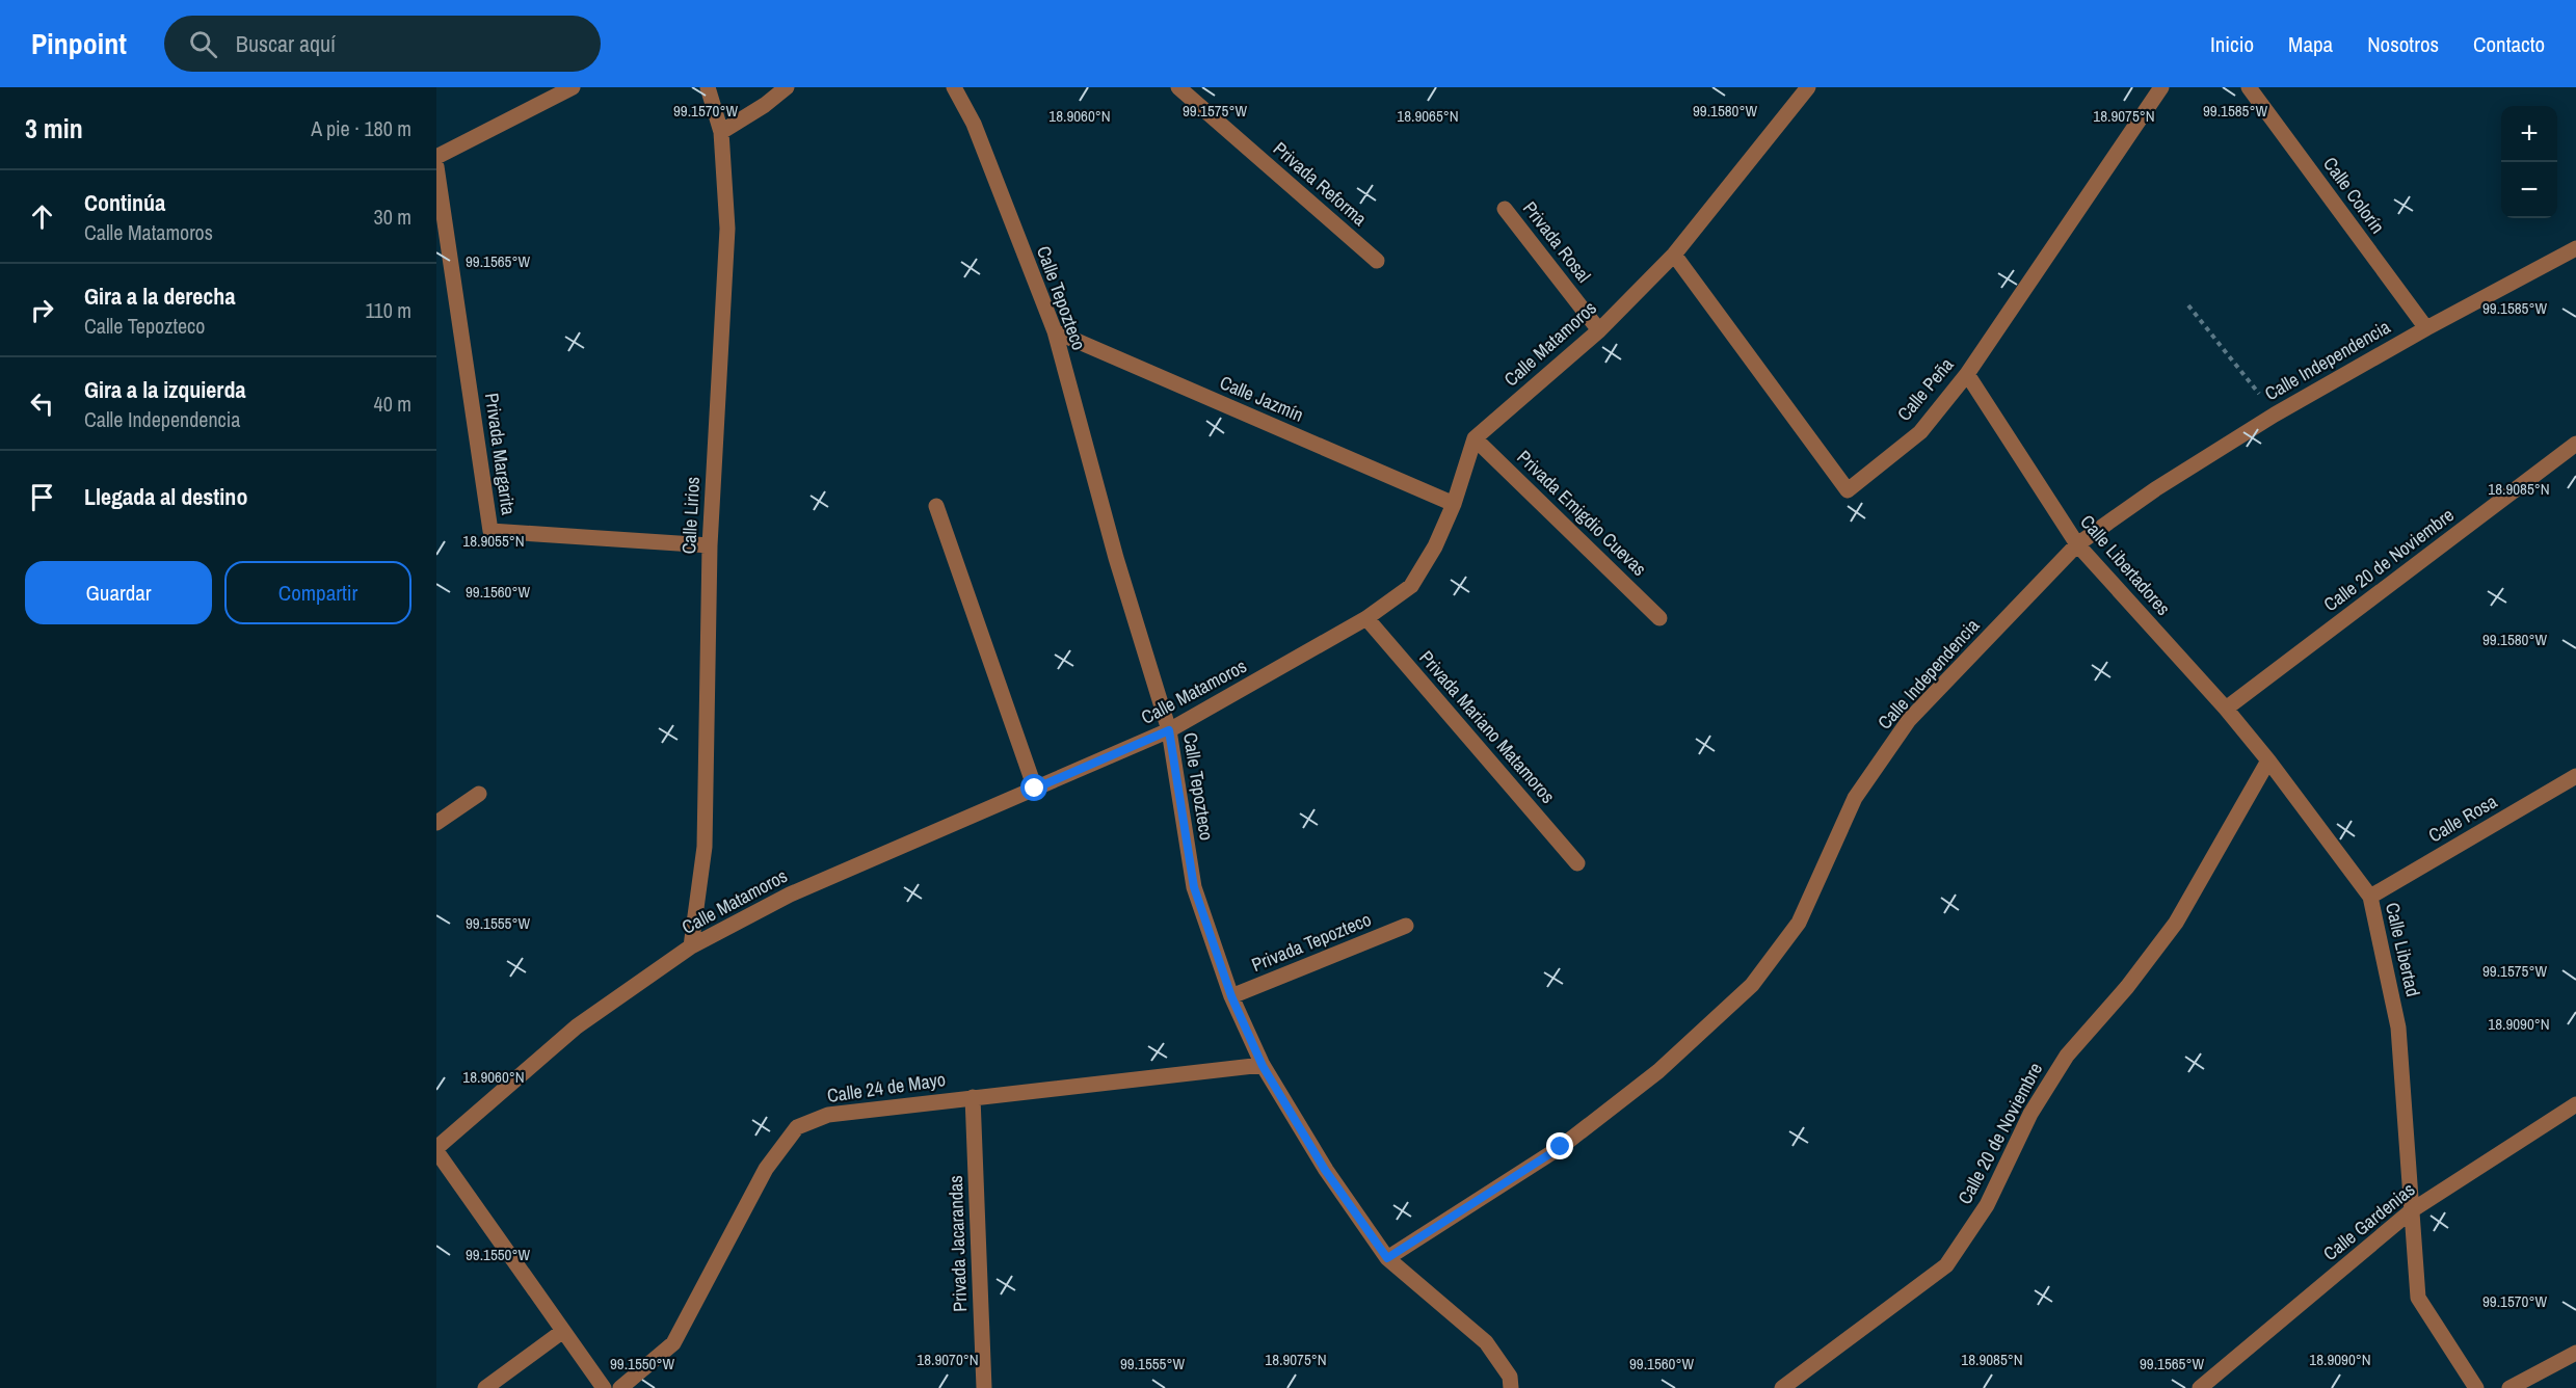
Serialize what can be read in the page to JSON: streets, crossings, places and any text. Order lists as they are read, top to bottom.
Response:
{
  "streets": {
    "street": [
      "Privada Reforma",
      "Calle Colorín",
      "Privada Rosal",
      "Calle Tepozteco",
      "Calle Matamoros",
      "Calle Independencia",
      "Calle Peña",
      "Calle Jazmín",
      "Privada Margarita",
      "Privada Emigdio Cuevas",
      "Calle Lirios",
      "Calle 20 de Noviembre",
      "Calle Libertadores",
      "Privada Mariano Matamoros",
      "Calle Rosa",
      "Privada Tepozteco",
      "Calle Libertad",
      "Calle 24 de Mayo",
      "Calle Gardenias",
      "Privada Jacarandas"
    ]
  },
  "crossings": [
    ["Calle Colorín", "Calle Independencia"],
    ["Privada Rosal", "Calle Matamoros"],
    ["Calle Tepozteco", "Calle Matamoros"],
    ["Calle Tepozteco", "Calle Independencia"],
    ["Calle Tepozteco", "Calle Jazmín"],
    ["Calle Tepozteco", "Privada Tepozteco"],
    ["Calle Tepozteco", "Calle 24 de Mayo"],
    ["Calle Matamoros", "Calle Peña"],
    ["Calle Matamoros", "Calle Jazmín"],
    ["Calle Matamoros", "Privada Emigdio Cuevas"],
    ["Calle Matamoros", "Calle Lirios"],
    ["Calle Matamoros", "Privada Mariano Matamoros"],
    ["Calle Independencia", "Calle Libertadores"],
    ["Calle Peña", "Calle Libertadores"],
    ["Privada Margarita", "Calle Lirios"],
    ["Calle 20 de Noviembre", "Calle Libertadores"],
    ["Calle 20 de Noviembre", "Calle Libertad"],
    ["Calle Libertadores", "Calle Libertad"],
    ["Calle Rosa", "Calle Libertad"],
    ["Calle Libertad", "Calle Gardenias"],
    ["Calle 24 de Mayo", "Privada Jacarandas"]
  ],
  "page": {
    "header": "Pinpoint",
    "search": "Buscar aquí",
    "nav": [
      "Inicio",
      "Mapa",
      "Nosotros",
      "Contacto"
    ],
    "heading": ["3 min", "A pie · 180 m"],
    "map_buttons": ["+", "−"],
    "list": [
      ["Continúa", "Calle Matamoros", "30 m"],
      ["Gira a la derecha", "Calle Tepozteco", "110 m"],
      ["Gira a la izquierda", "Calle Independencia", "40 m"],
      "Llegada al destino"
    ],
    "buttons": ["Guardar", "Compartir"]
  },
  "coordinates": [
    "99.1585°W",
    "99.1575°W",
    "99.1580°W",
    "99.1570°W",
    "18.9060°N",
    "18.9065°N",
    "18.9075°N",
    "99.1565°W",
    "18.9085°N",
    "18.9055°N",
    "99.1560°W",
    "99.1555°W",
    "18.9090°N",
    "99.1550°W",
    "18.9070°N"
  ]
}
